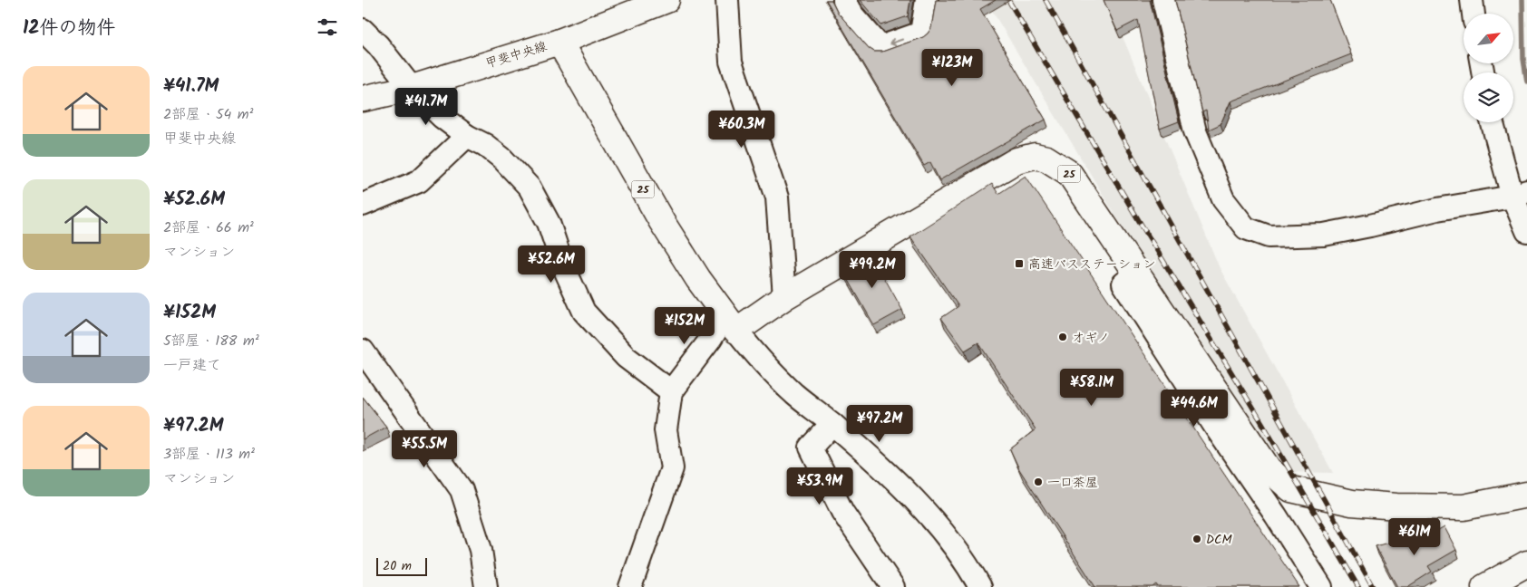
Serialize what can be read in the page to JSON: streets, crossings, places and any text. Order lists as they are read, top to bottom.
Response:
{
  "streets": {
    "main road": ["甲斐中央線", "25"]
  },
  "crossings": [
    ["甲斐中央線", "25"]
  ],
  "places": {
    "transit": ["高速バスステーション"],
    "other": ["オギノ", "一口茶屋", "DCM"]
  },
  "scale_bar": "20 m",
  "north": "top right",
  "page": {
    "heading": "12件の物件",
    "price": [
      "¥123M",
      "¥41.7M",
      "¥60.3M",
      "¥52.6M",
      "¥99.2M",
      "¥152M",
      "¥58.1M",
      "¥44.6M",
      "¥97.2M",
      "¥55.5M",
      "¥53.9M",
      "¥61M"
    ],
    "list": [
      {
        "name": "¥41.7M",
        "note": "2部屋 · 54 m² · 甲斐中央線"
      },
      {
        "name": "¥52.6M",
        "note": "2部屋 · 66 m² · マンション"
      },
      {
        "name": "¥152M",
        "note": "5部屋 · 188 m² · 一戸建て"
      },
      {
        "name": "¥97.2M",
        "note": "3部屋 · 113 m² · マンション"
      }
    ],
    "scale": "20 m"
  }
}
